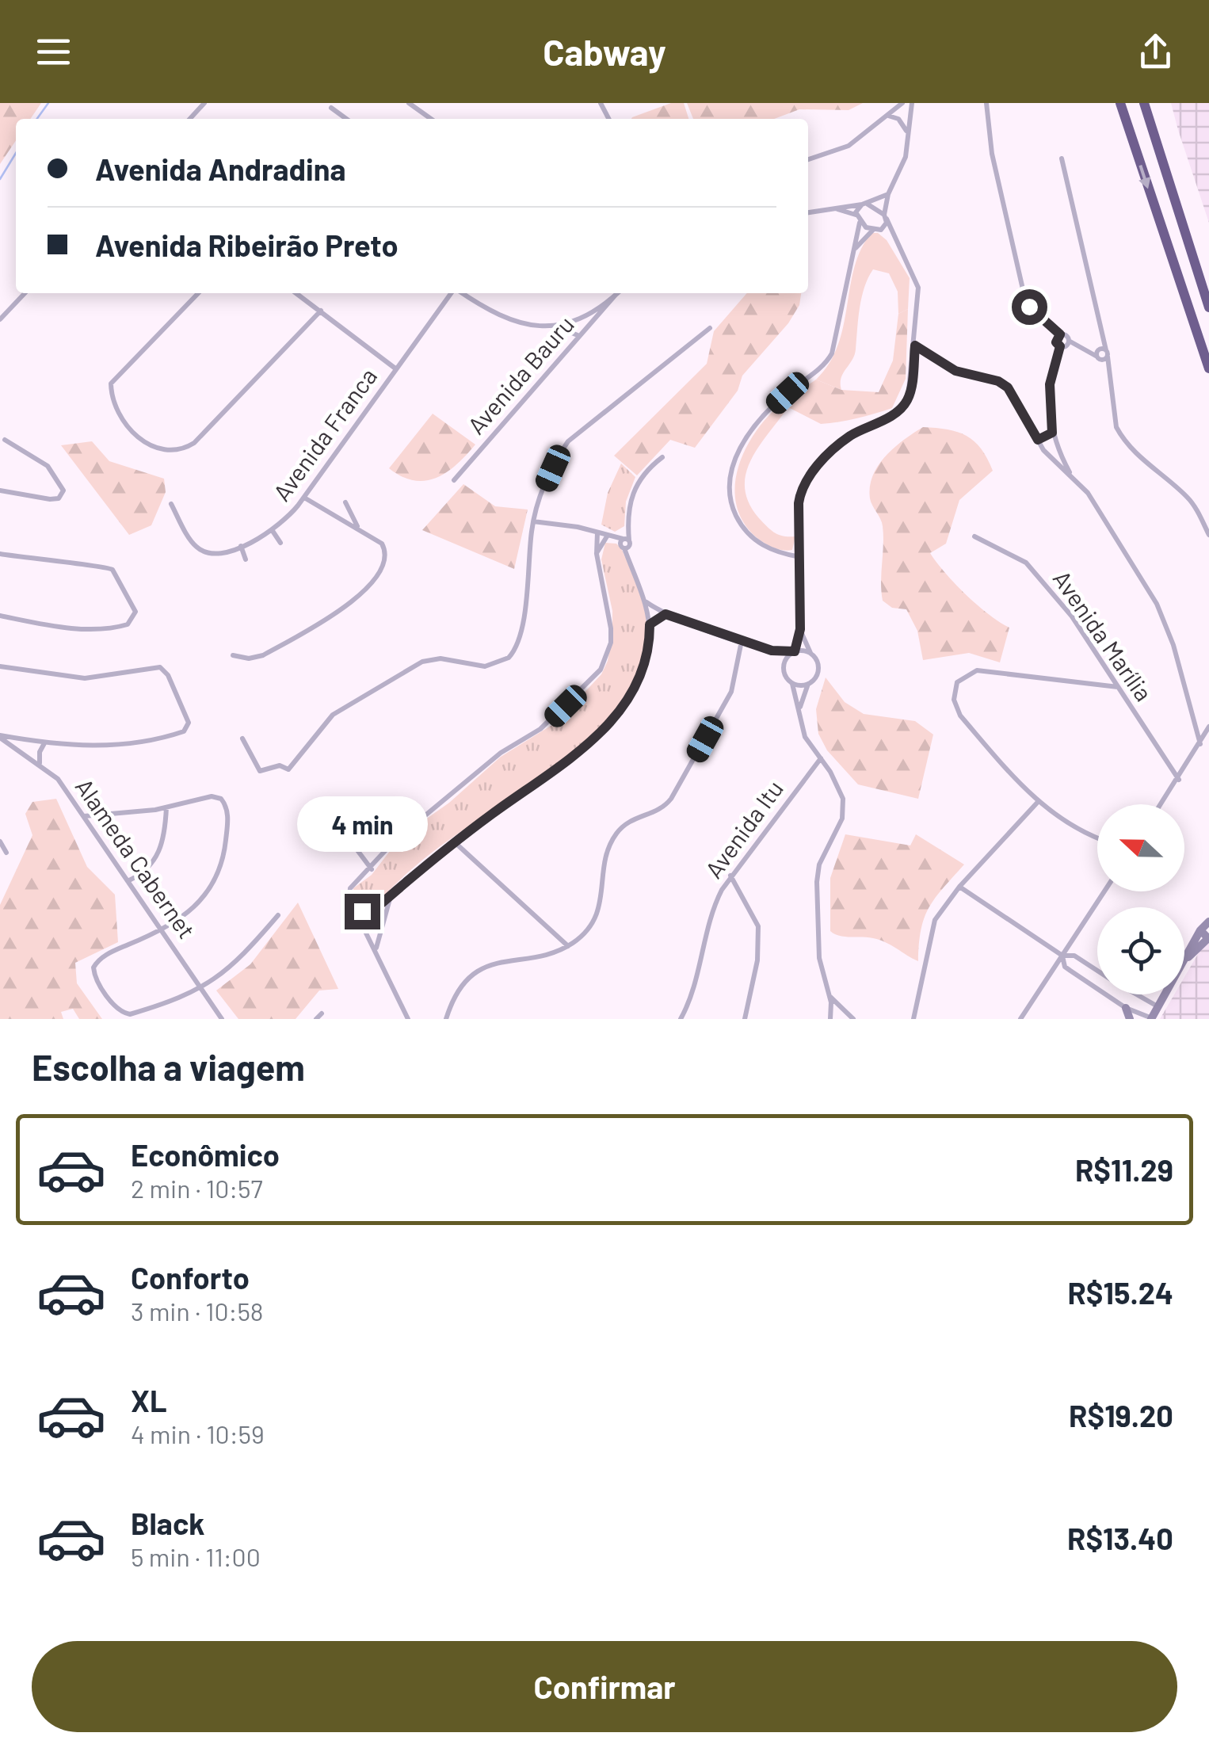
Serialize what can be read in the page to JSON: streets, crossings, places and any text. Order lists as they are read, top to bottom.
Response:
{
  "streets": {
    "street": [
      "Avenida Bauru",
      "Avenida Franca",
      "Avenida Marília",
      "Avenida Itu",
      "Alameda Cabernet"
    ]
  },
  "north": "left",
  "page": {
    "header": "Cabway",
    "banner": ["Avenida Andradina", "Avenida Ribeirão Preto"],
    "bubble": "4 min",
    "heading": "Escolha a viagem",
    "list": [
      {
        "name": "Econômico",
        "note": "2 min · 10:57",
        "value": "R$11.29"
      },
      {
        "name": "Conforto",
        "note": "3 min · 10:58",
        "value": "R$15.24"
      },
      {
        "name": "XL",
        "note": "4 min · 10:59",
        "value": "R$19.20"
      },
      {
        "name": "Black",
        "note": "5 min · 11:00",
        "value": "R$13.40"
      }
    ],
    "buttons": "Confirmar"
  }
}
